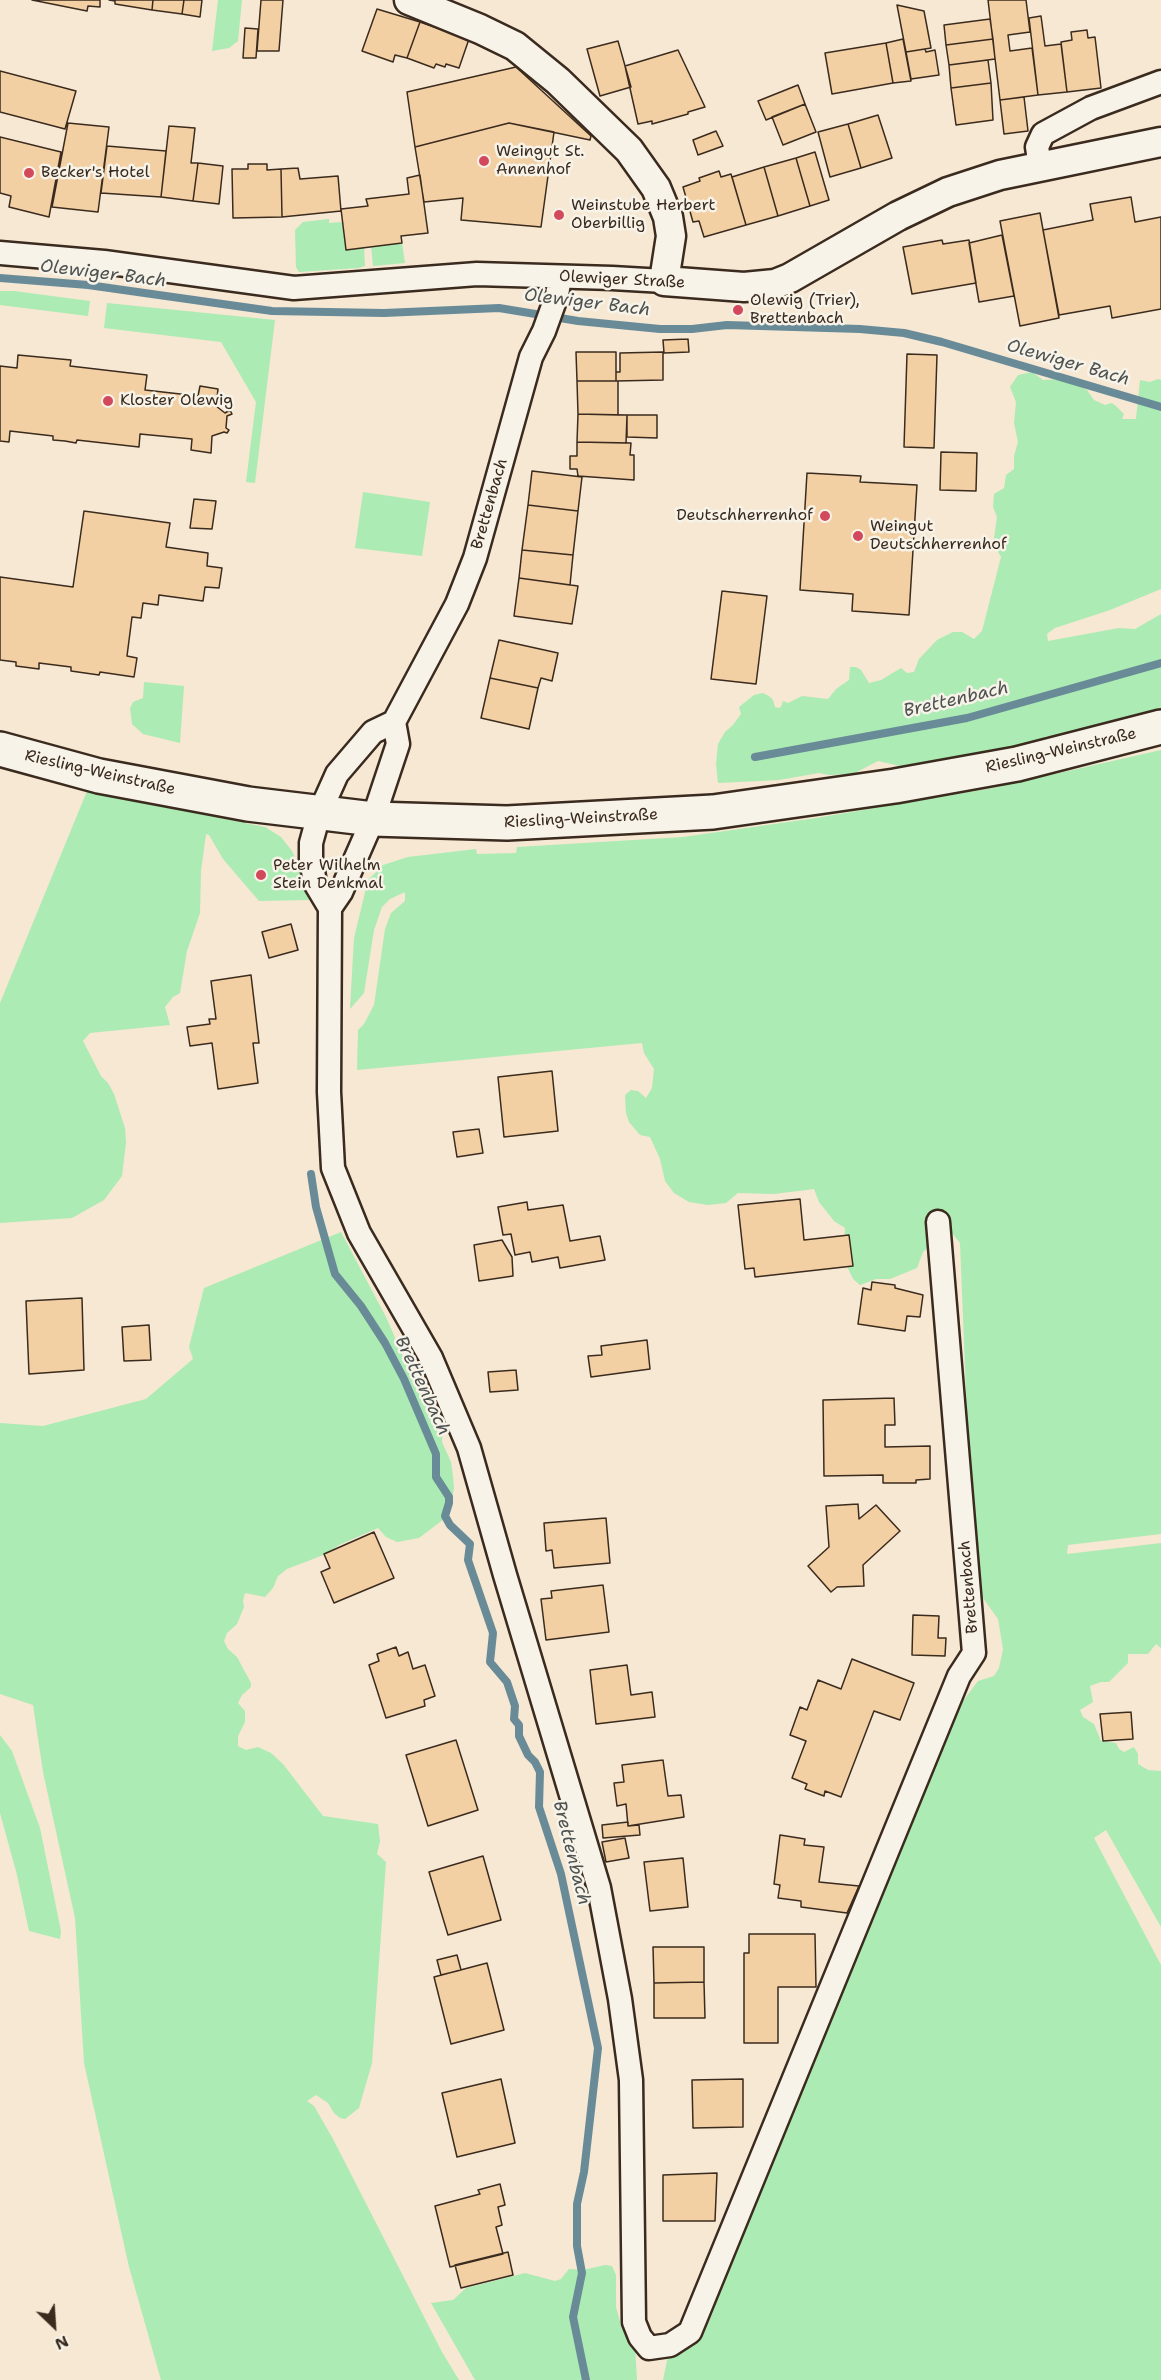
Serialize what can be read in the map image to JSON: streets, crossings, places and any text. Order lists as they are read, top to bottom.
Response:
{
  "streets": {
    "main road": ["Riesling-Weinstraße"],
    "street": ["Olewiger Straße", "Brettenbach"]
  },
  "crossings": [
    ["Olewiger Straße", "Brettenbach"],
    ["Brettenbach", "Riesling-Weinstraße"]
  ],
  "water": ["Olewiger Bach", "Brettenbach"],
  "places": [
    "Weingut St. Annenhof",
    "Becker's Hotel",
    "Weinstube Herbert Oberbillig",
    "Olewig (Trier), Brettenbach",
    "Kloster Olewig",
    "Deutschherrenhof",
    "Weingut Deutschherrenhof",
    "Peter Wilhelm Stein Denkmal"
  ],
  "north": "bottom right"
}
